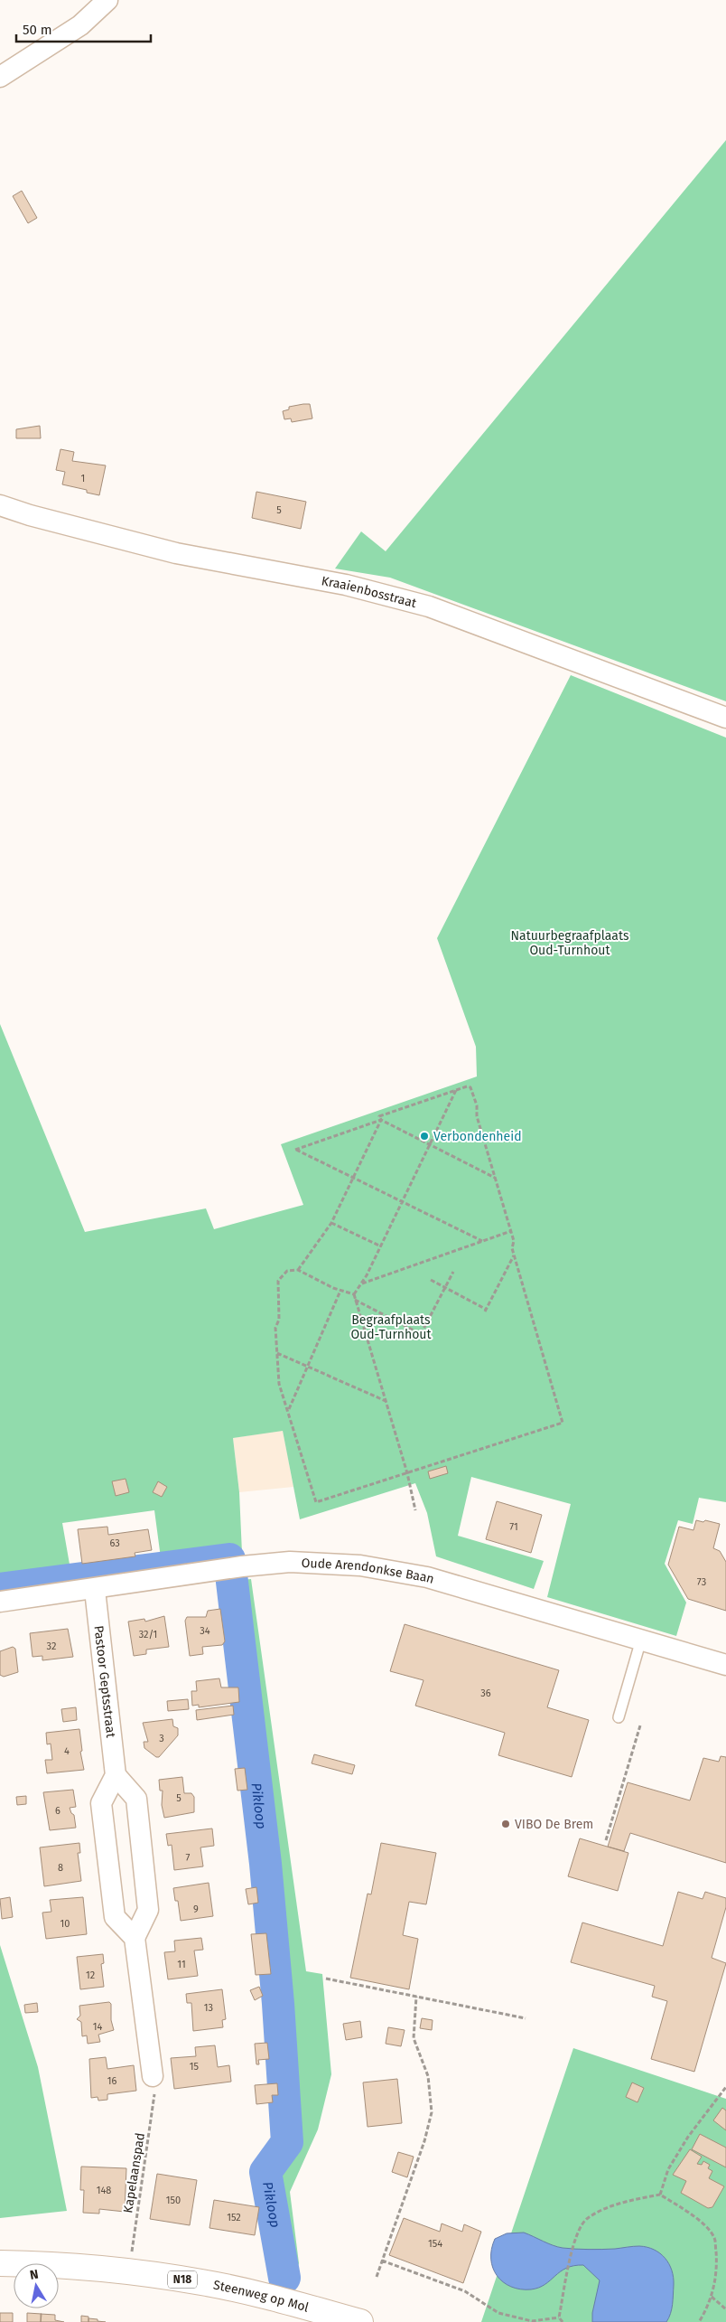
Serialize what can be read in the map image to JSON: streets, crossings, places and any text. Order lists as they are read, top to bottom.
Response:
{
  "streets": {
    "main road": ["N18", "Steenweg op Mol"],
    "street": ["Kraaienbosstraat", "Oude Arendonkse Baan", "Pastoor Geptsstraat"],
    "path": ["Kapelaanspad"]
  },
  "crossings": [
    ["Oude Arendonkse Baan", "Pastoor Geptsstraat"],
    ["Kapelaanspad", "Steenweg op Mol"]
  ],
  "water": ["Pikloop"],
  "parks": ["Natuurbegraafplaats Oud-Turnhout", "Begraafplaats Oud-Turnhout"],
  "places": ["Verbondenheid", "VIBO De Brem"],
  "house_numbers": [
    "1",
    "5",
    "71",
    "63",
    "73",
    "34",
    "32/1",
    "32",
    "36",
    "3",
    "4",
    "5",
    "6",
    "7",
    "8",
    "9",
    "10",
    "11",
    "12",
    "13",
    "14",
    "15",
    "16",
    "148",
    "150",
    "152",
    "154"
  ],
  "scale_bar": "50 m",
  "north": "top"
}
